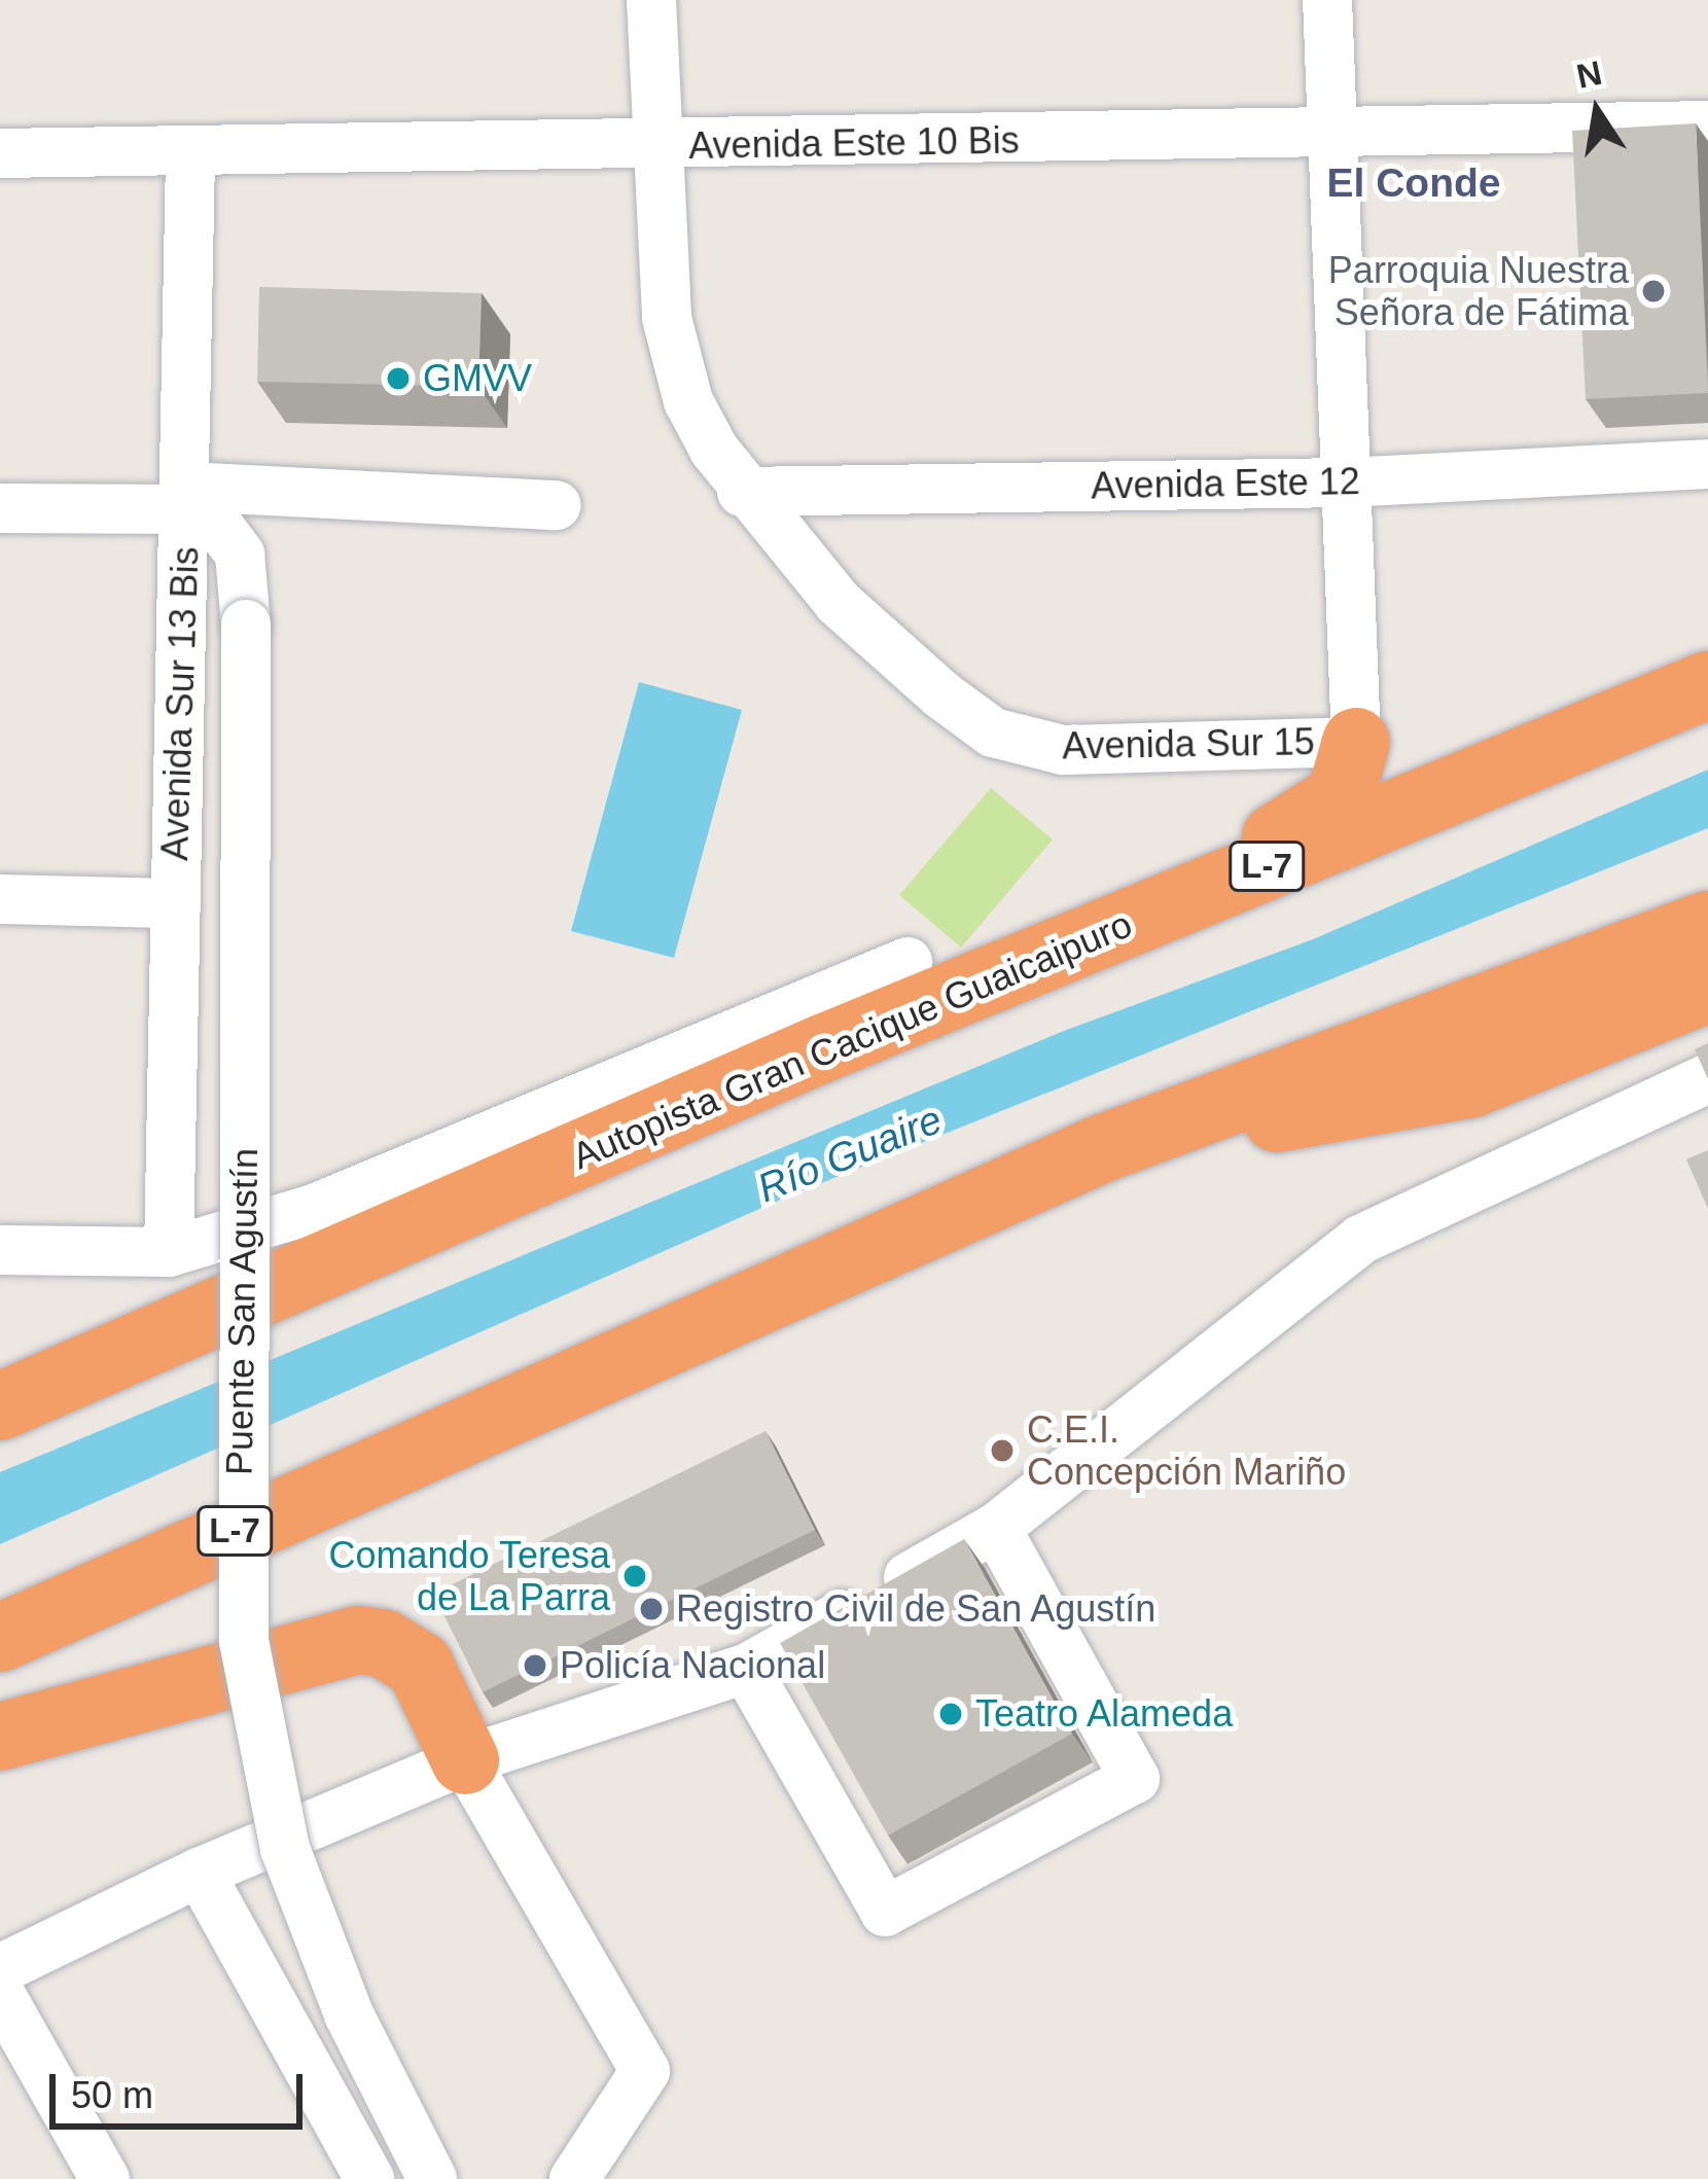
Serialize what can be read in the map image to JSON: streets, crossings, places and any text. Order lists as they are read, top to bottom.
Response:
{
  "streets": {
    "highway": ["L-7", "Autopista Gran Cacique Guaicaipuro"],
    "street": [
      "Avenida Este 10 Bis",
      "Avenida Este 12",
      "Avenida Sur 13 Bis",
      "Avenida Sur 15",
      "Puente San Agustín"
    ]
  },
  "crossings": [
    ["Avenida Este 10 Bis", "Avenida Sur 13 Bis"],
    ["Avenida Este 10 Bis", "Avenida Sur 15"],
    ["Avenida Este 12", "Avenida Sur 15"],
    ["Avenida Sur 13 Bis", "Puente San Agustín"]
  ],
  "districts": ["El Conde"],
  "water": ["Río Guaire"],
  "places": [
    "Parroquia Nuestra Señora de Fátima",
    "GMVV",
    "C.E.I. Concepción Mariño",
    "Comando Teresa de La Parra",
    "Registro Civil de San Agustín",
    "Policía Nacional",
    "Teatro Alameda"
  ],
  "scale_bar": "50 m",
  "north": "top"
}
